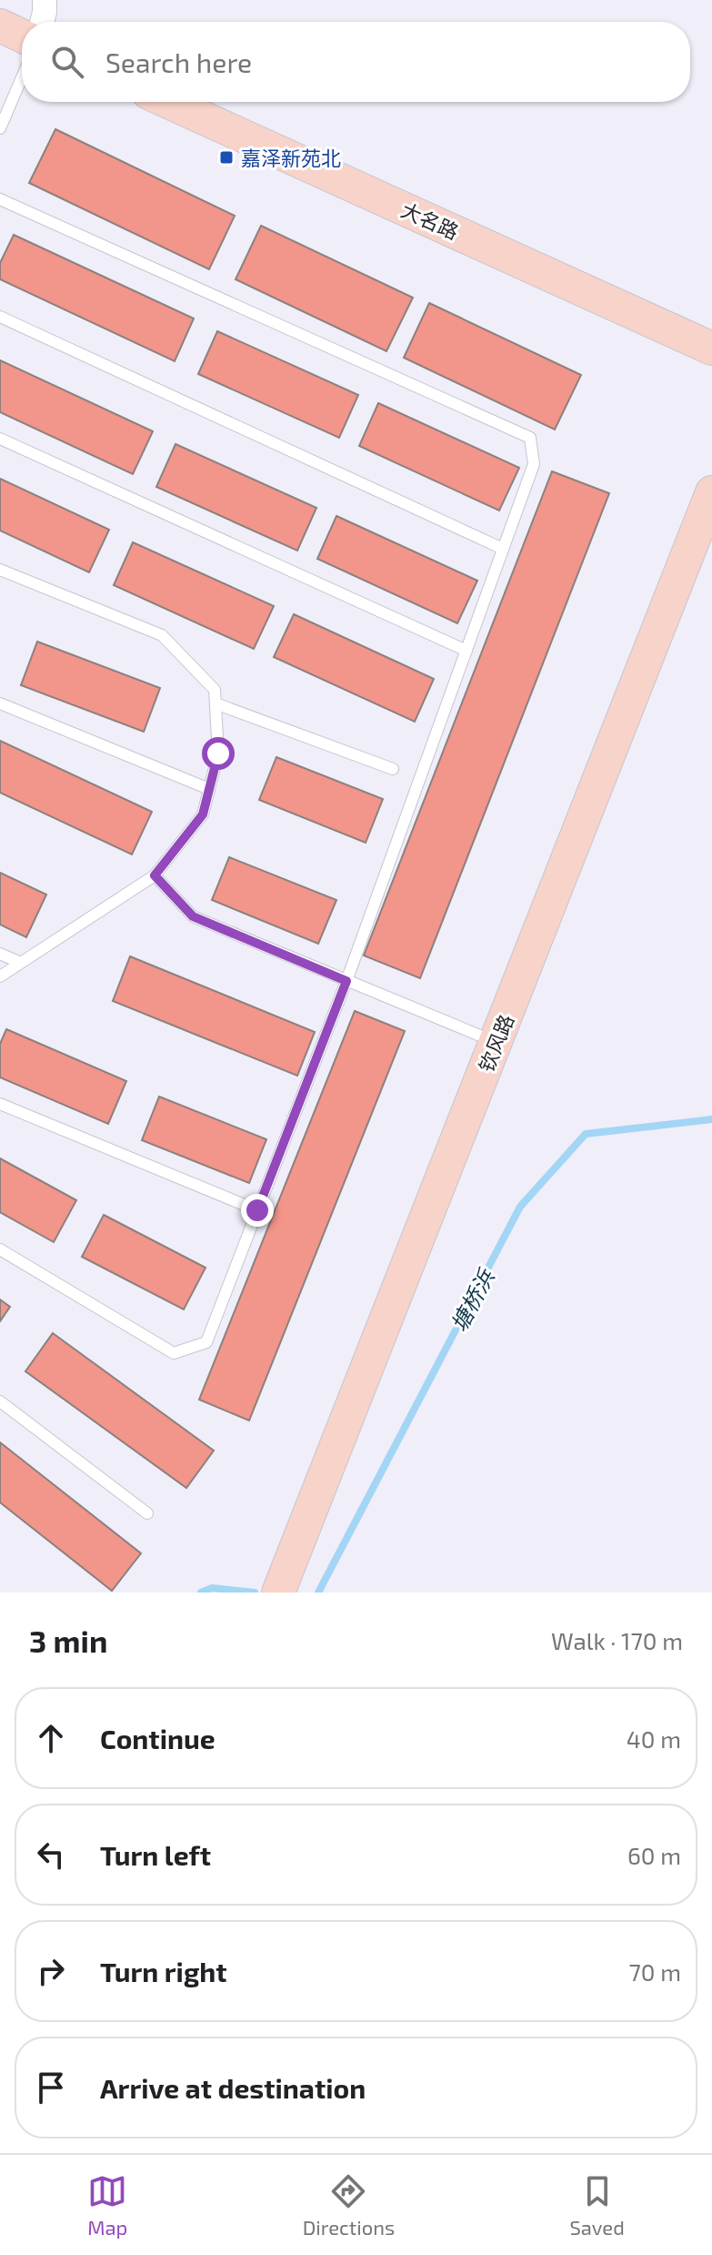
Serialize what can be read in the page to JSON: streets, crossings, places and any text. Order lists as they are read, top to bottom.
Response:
{
  "streets": {
    "street": ["大名路", "钦风路"]
  },
  "water": ["塘桥浜"],
  "places": {
    "transit": ["嘉泽新苑北"]
  },
  "page": {
    "search": "Search here",
    "heading": ["3 min", "Walk · 170 m"],
    "list": [
      ["Continue", "40 m"],
      ["Turn left", "60 m"],
      ["Turn right", "70 m"],
      "Arrive at destination"
    ],
    "nav": ["Map", "Directions", "Saved"]
  }
}
